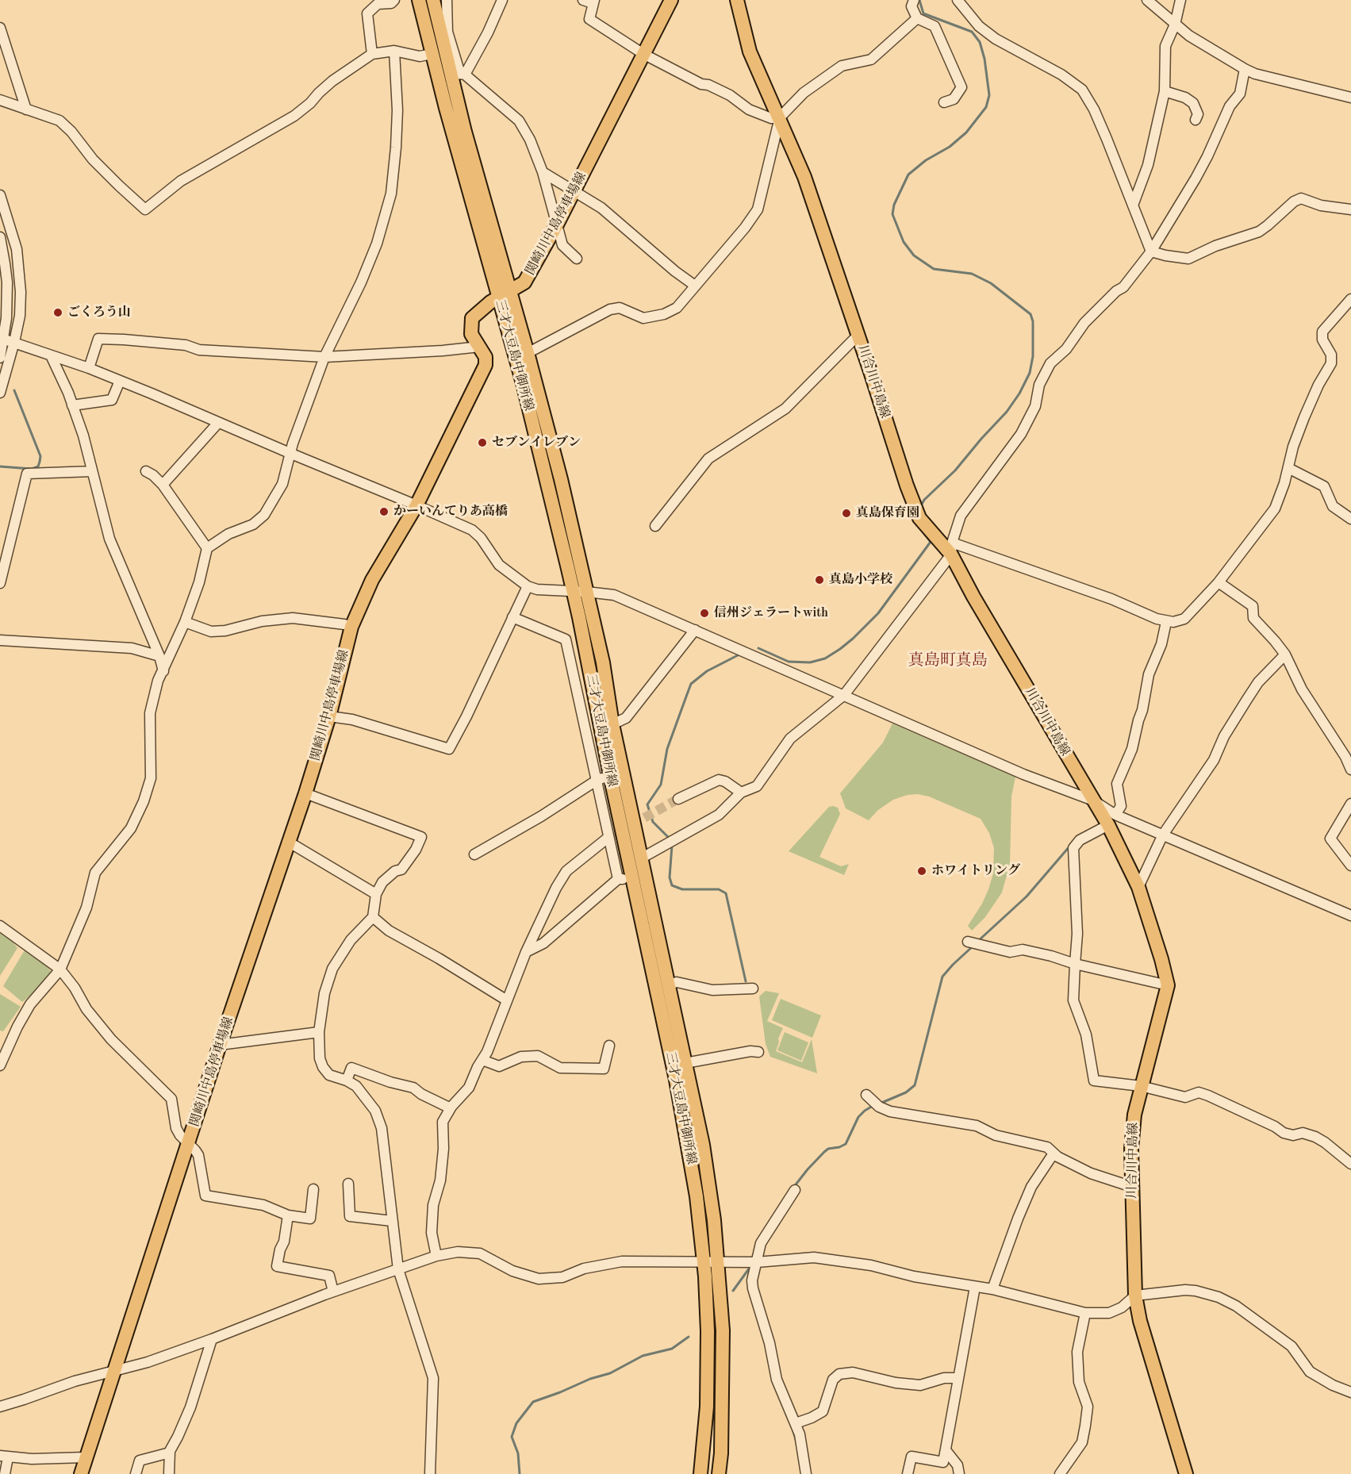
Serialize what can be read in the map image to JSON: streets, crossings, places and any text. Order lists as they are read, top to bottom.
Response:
{
  "streets": {
    "main road": ["関崎川中島停車場線", "三才大豆島中御所線", "川合川中島線"]
  },
  "crossings": [
    ["関崎川中島停車場線", "三才大豆島中御所線"]
  ],
  "districts": ["真島町真島"],
  "places": [
    "ごくろう山",
    "セブンイレブン",
    "かーいんてりあ高橋",
    "真島保育園",
    "真島小学校",
    "信州ジェラートwith",
    "ホワイトリング"
  ]
}
